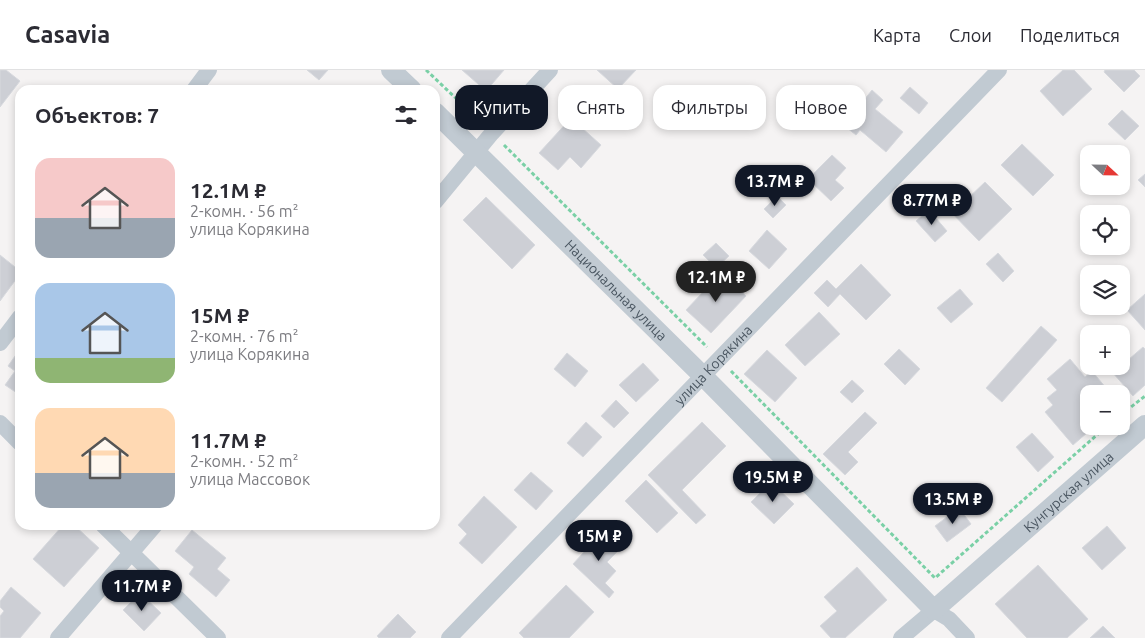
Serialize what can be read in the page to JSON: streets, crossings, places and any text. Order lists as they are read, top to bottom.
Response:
{
  "streets": {
    "street": ["Национальная улица", "улица Корякина", "Кунгурская улица"]
  },
  "crossings": [
    ["Национальная улица", "улица Корякина"],
    ["Национальная улица", "Кунгурская улица"]
  ],
  "north": "right",
  "page": {
    "header": "Casavia",
    "nav": ["Карта", "Слои", "Поделиться"],
    "chip": [
      "Купить",
      "Снять",
      "Фильтры",
      "Новое"
    ],
    "heading": "Объектов: 7",
    "map_buttons": ["+", "−"],
    "list": [
      {
        "name": "12.1M ₽",
        "note": "2-комн. · 56 m² · улица Корякина"
      },
      {
        "name": "15M ₽",
        "note": "2-комн. · 76 m² · улица Корякина"
      },
      {
        "name": "11.7M ₽",
        "note": "2-комн. · 52 m² · улица Массовок"
      }
    ],
    "price": [
      "13.7M ₽",
      "8.77M ₽",
      "12.1M ₽",
      "19.5M ₽",
      "13.5M ₽",
      "15M ₽",
      "11.7M ₽"
    ]
  }
}
